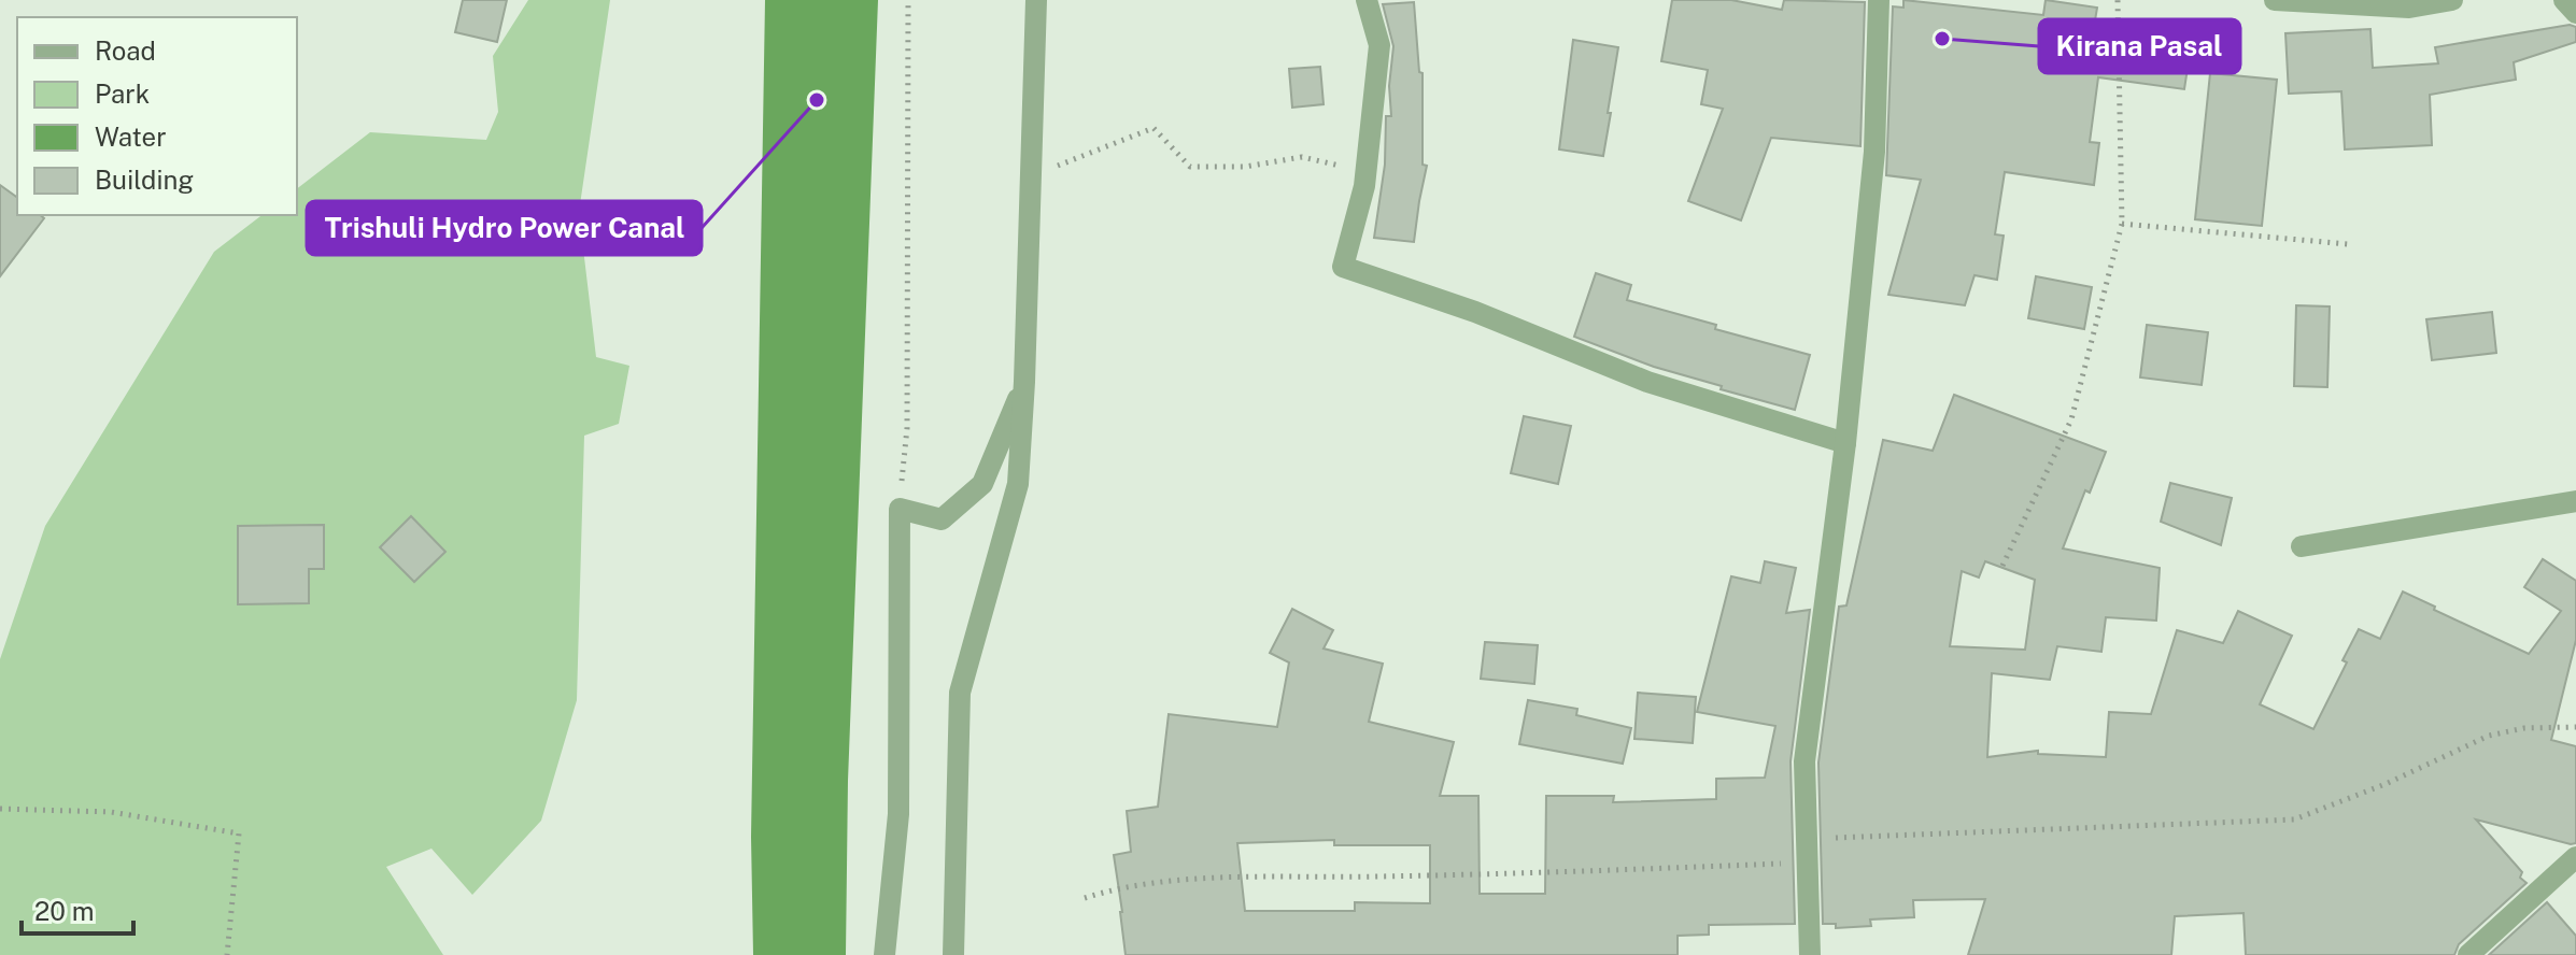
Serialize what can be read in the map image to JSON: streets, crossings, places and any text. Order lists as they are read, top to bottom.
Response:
{
  "places": ["Kirana Pasal", "Trishuli Hydro Power Canal"],
  "legend": [
    "Road",
    "Park",
    "Water",
    "Building"
  ],
  "scale_bar": "20 m"
}
